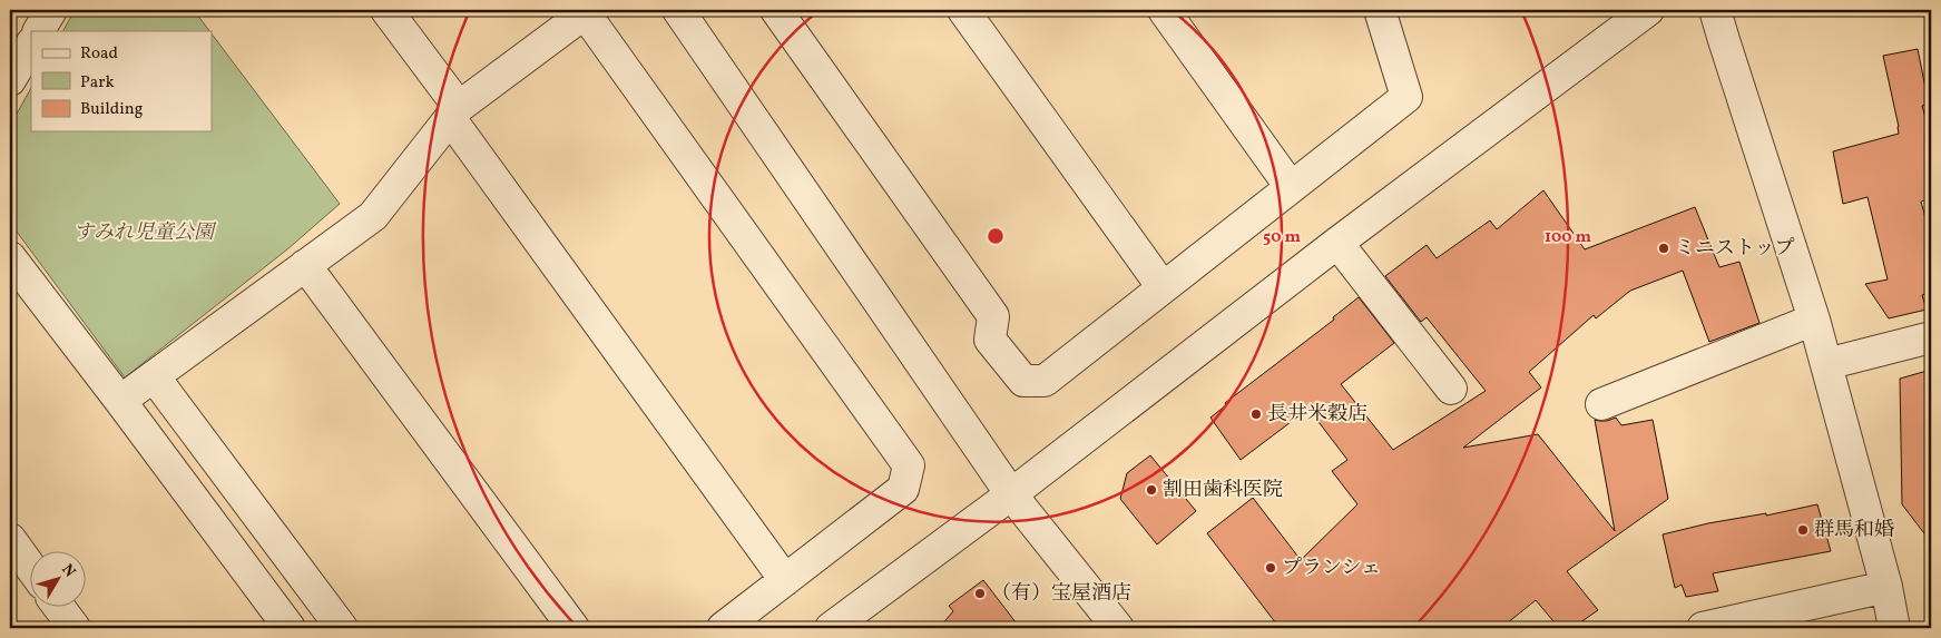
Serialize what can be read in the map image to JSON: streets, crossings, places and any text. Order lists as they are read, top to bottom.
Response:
{
  "parks": ["すみれ児童公園"],
  "places": [
    "ミニストップ",
    "長井米穀店",
    "割田歯科医院",
    "群馬和婚",
    "プランシェ",
    "（有）宝屋酒店"
  ],
  "legend": ["Road", "Park", "Building"],
  "north": "top right",
  "rings": ["50 m", "100 m"]
}
